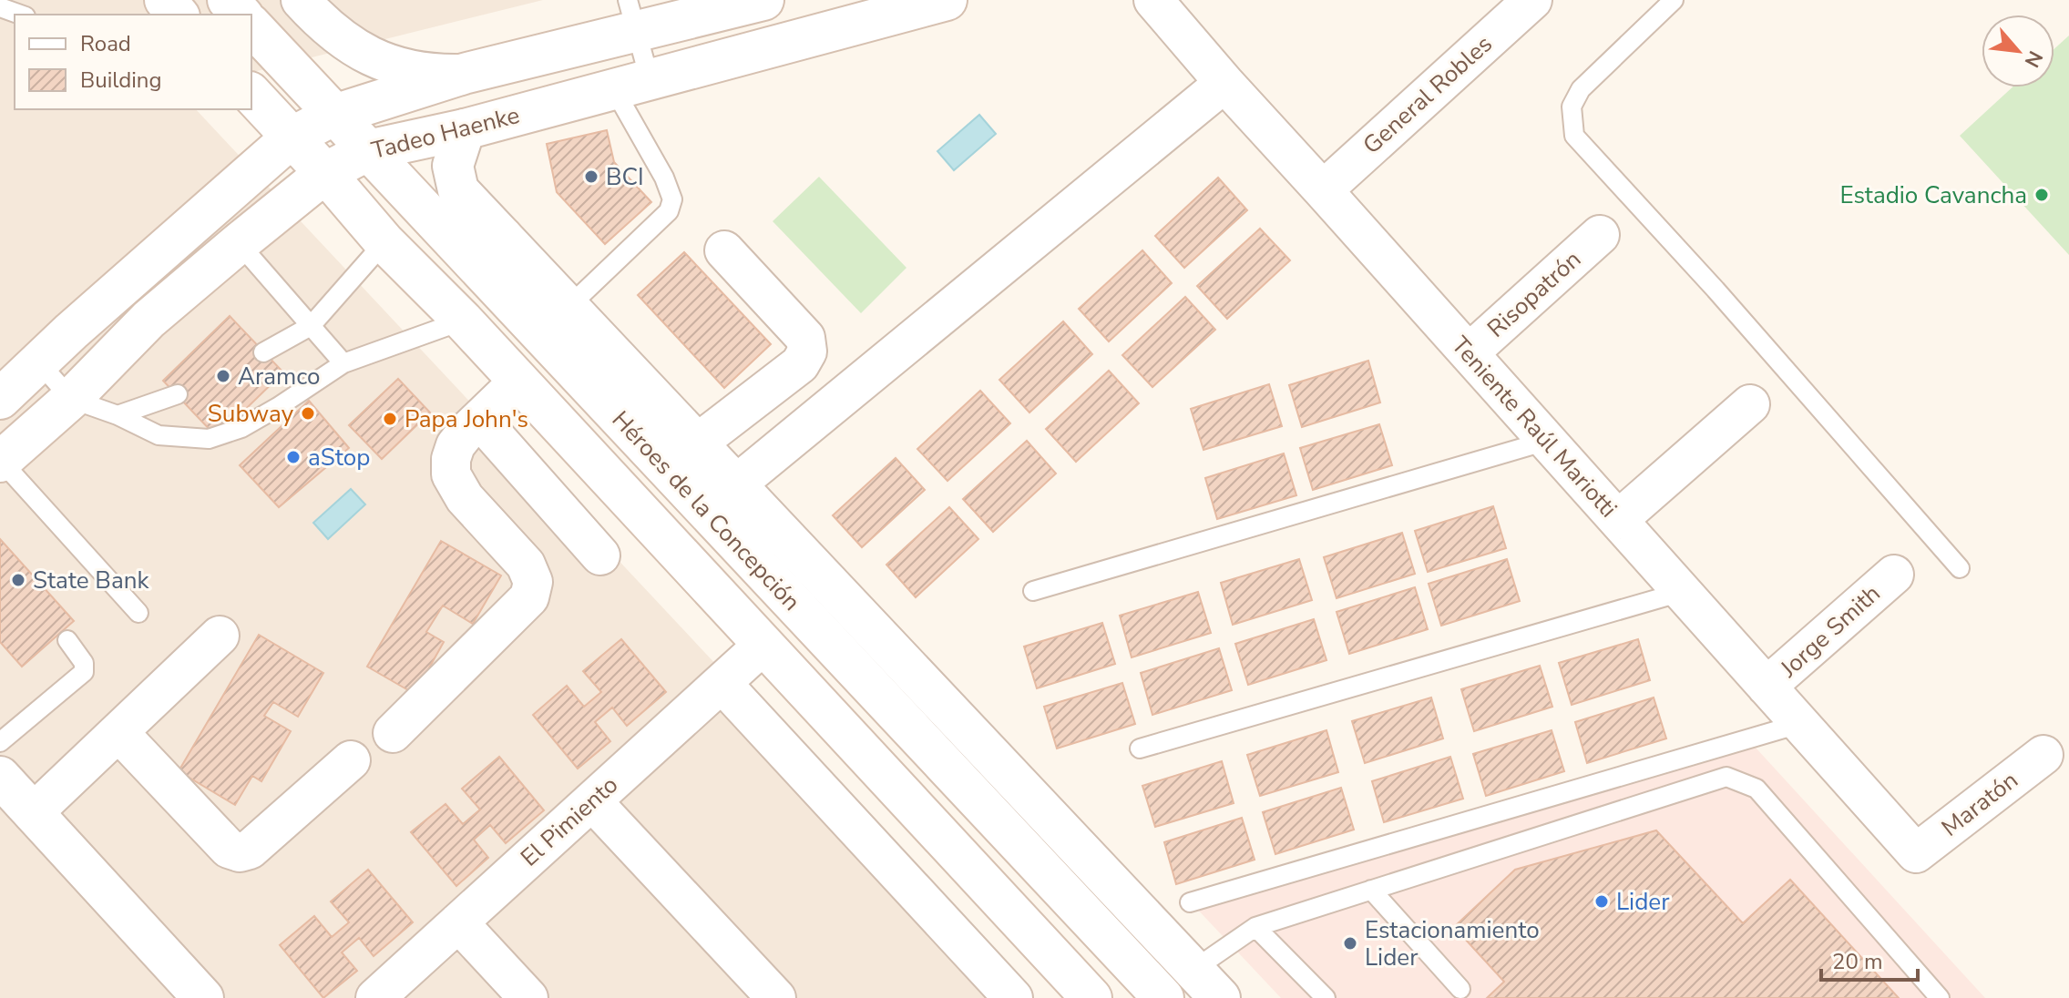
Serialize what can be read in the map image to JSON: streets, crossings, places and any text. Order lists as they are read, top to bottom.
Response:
{
  "streets": {
    "main road": ["Tadeo Haenke", "Héroes de la Concepción"],
    "street": [
      "General Robles",
      "Risopatrón",
      "Teniente Raúl Mariotti",
      "Jorge Smith",
      "Maratón",
      "El Pimiento"
    ]
  },
  "crossings": [
    ["General Robles", "Teniente Raúl Mariotti"],
    ["Tadeo Haenke", "Héroes de la Concepción"],
    ["Risopatrón", "Teniente Raúl Mariotti"],
    ["Teniente Raúl Mariotti", "Jorge Smith"],
    ["Teniente Raúl Mariotti", "Maratón"],
    ["Héroes de la Concepción", "El Pimiento"]
  ],
  "places": [
    "BCI",
    "Estadio Cavancha",
    "Aramco",
    "Subway",
    "Papa John's",
    "aStop",
    "State Bank",
    "Lider",
    "Estacionamiento Lider"
  ],
  "legend": ["Road", "Building"],
  "scale_bar": "20 m",
  "north": "bottom right"
}
